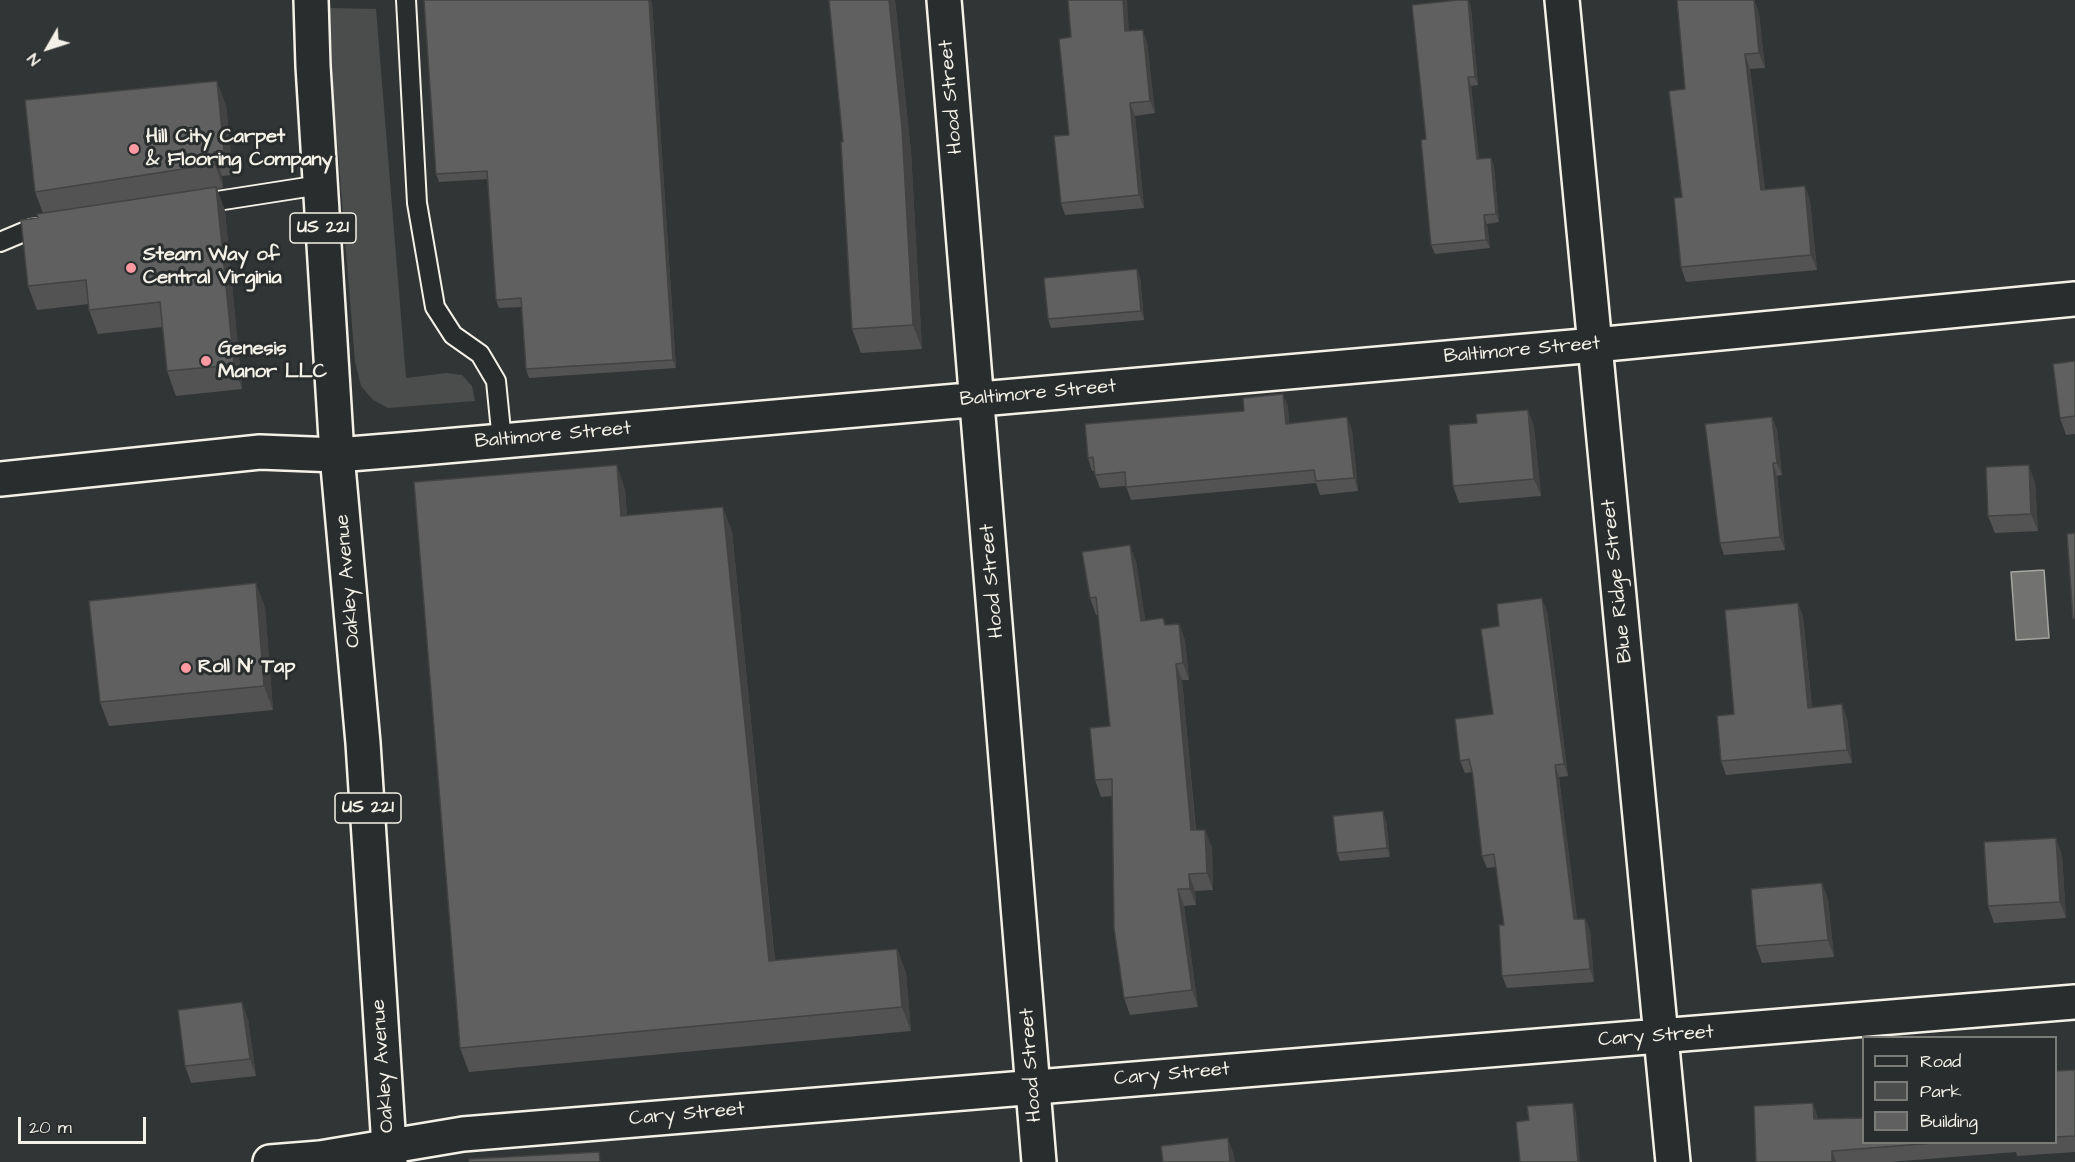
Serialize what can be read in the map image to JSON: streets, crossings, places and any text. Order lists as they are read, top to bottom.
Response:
{
  "streets": {
    "street": [
      "Hood Street",
      "US 221",
      "Baltimore Street",
      "Oakley Avenue",
      "Blue Ridge Street",
      "Cary Street"
    ]
  },
  "crossings": [
    ["Hood Street", "Baltimore Street"],
    ["Hood Street", "Cary Street"],
    ["Baltimore Street", "Oakley Avenue"],
    ["Baltimore Street", "Blue Ridge Street"],
    ["Oakley Avenue", "Cary Street"],
    ["Blue Ridge Street", "Cary Street"]
  ],
  "places": [
    "Hill City Carpet & Flooring Company",
    "Steam Way of Central Virginia",
    "Genesis Manor LLC",
    "Roll N' Tap"
  ],
  "legend": ["Road", "Park", "Building"],
  "scale_bar": "20 m",
  "north": "bottom left"
}
